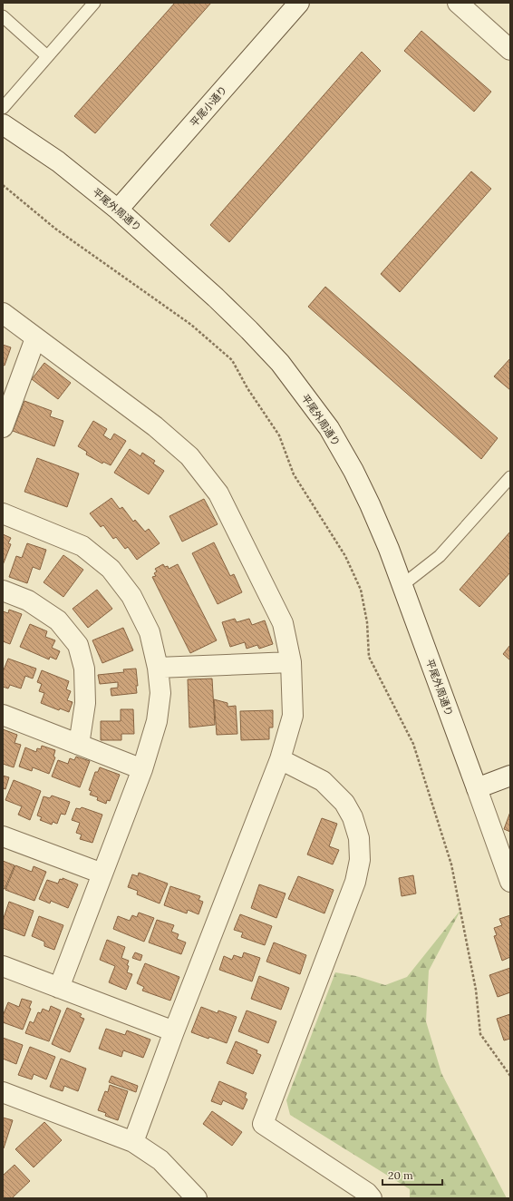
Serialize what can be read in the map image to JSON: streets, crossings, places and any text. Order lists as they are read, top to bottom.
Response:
{
  "streets": {
    "street": ["平尾小通り", "平尾外周通り"]
  },
  "crossings": [
    ["平尾小通り", "平尾外周通り"]
  ],
  "scale_bar": "20 m"
}
